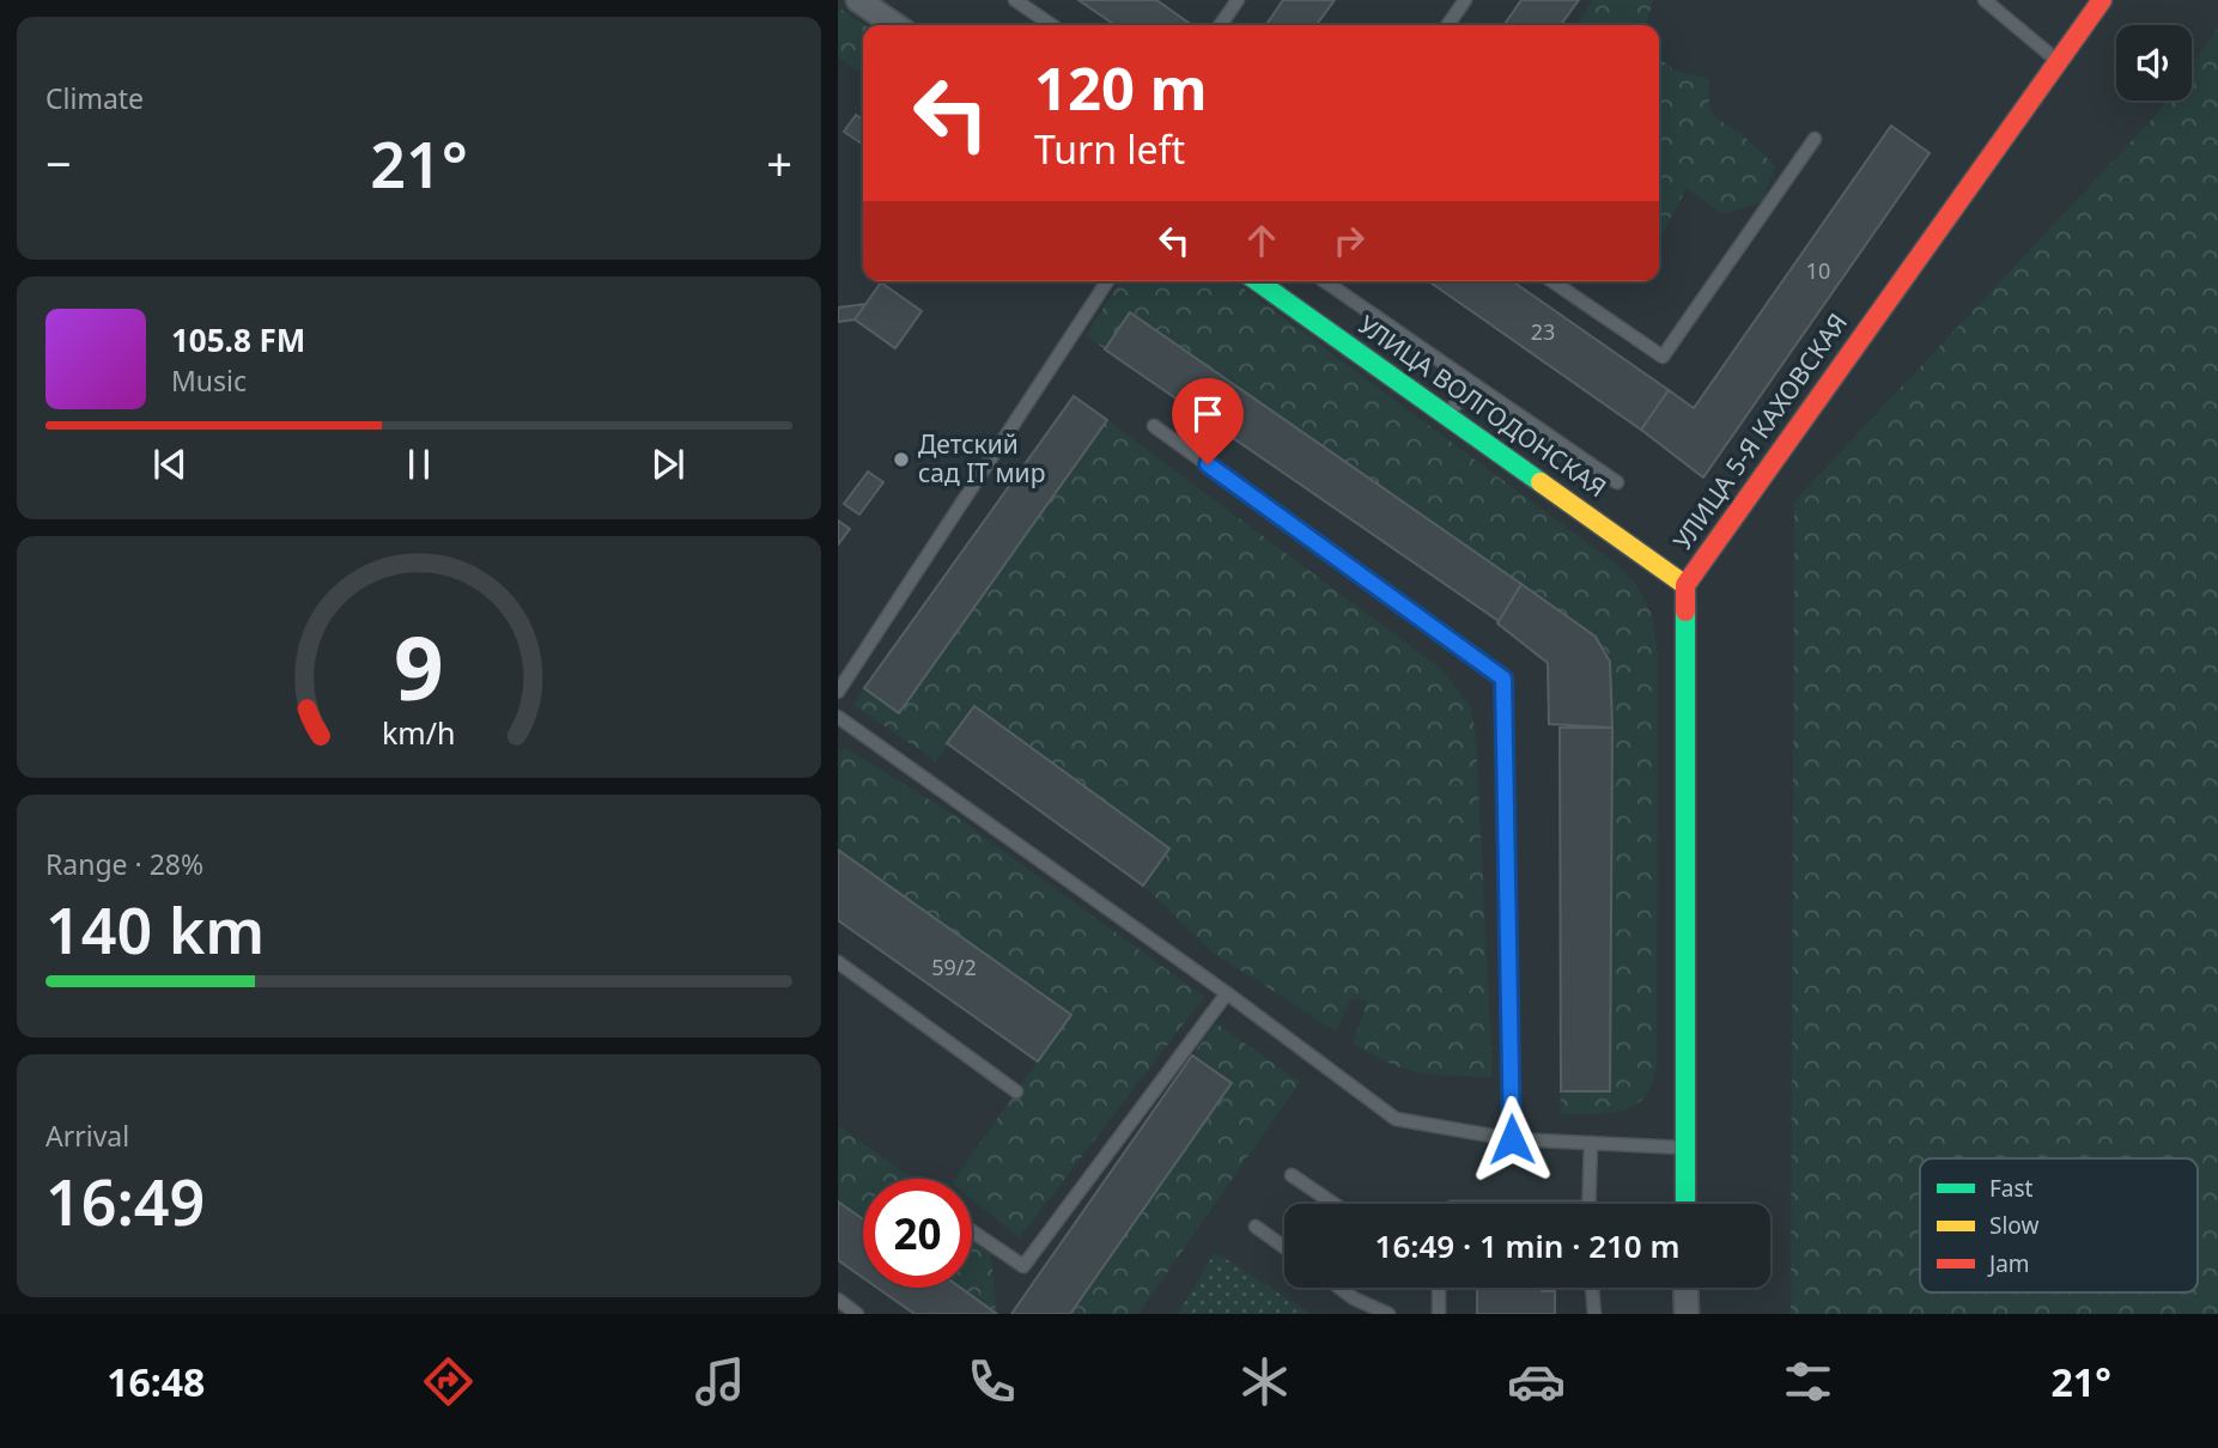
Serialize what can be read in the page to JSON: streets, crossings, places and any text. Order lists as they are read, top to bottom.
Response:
{
  "streets": {
    "street": ["УЛИЦА ВОЛГОДОНСКАЯ", "УЛИЦА 5-Я КАХОВСКАЯ"]
  },
  "crossings": [
    ["УЛИЦА ВОЛГОДОНСКАЯ", "УЛИЦА 5-Я КАХОВСКАЯ"]
  ],
  "places": ["Детский сад IT мир"],
  "house_numbers": ["10", "23", "59/2"],
  "legend": ["Fast", "Slow", "Jam"],
  "page": {
    "tile": [
      "Climate",
      ["Range · 28%", "140 km"],
      ["Arrival", "16:49"]
    ],
    "turn": ["120 m", "Turn left"],
    "heat": ["−", "21°", "+"],
    "song": ["105.8 FM", "Music"],
    "limit": "20",
    "trip": "16:49 · 1 min · 210 m",
    "tabs": ["16:48", "21°"],
    "gauge": ["9", "km/h"]
  }
}
